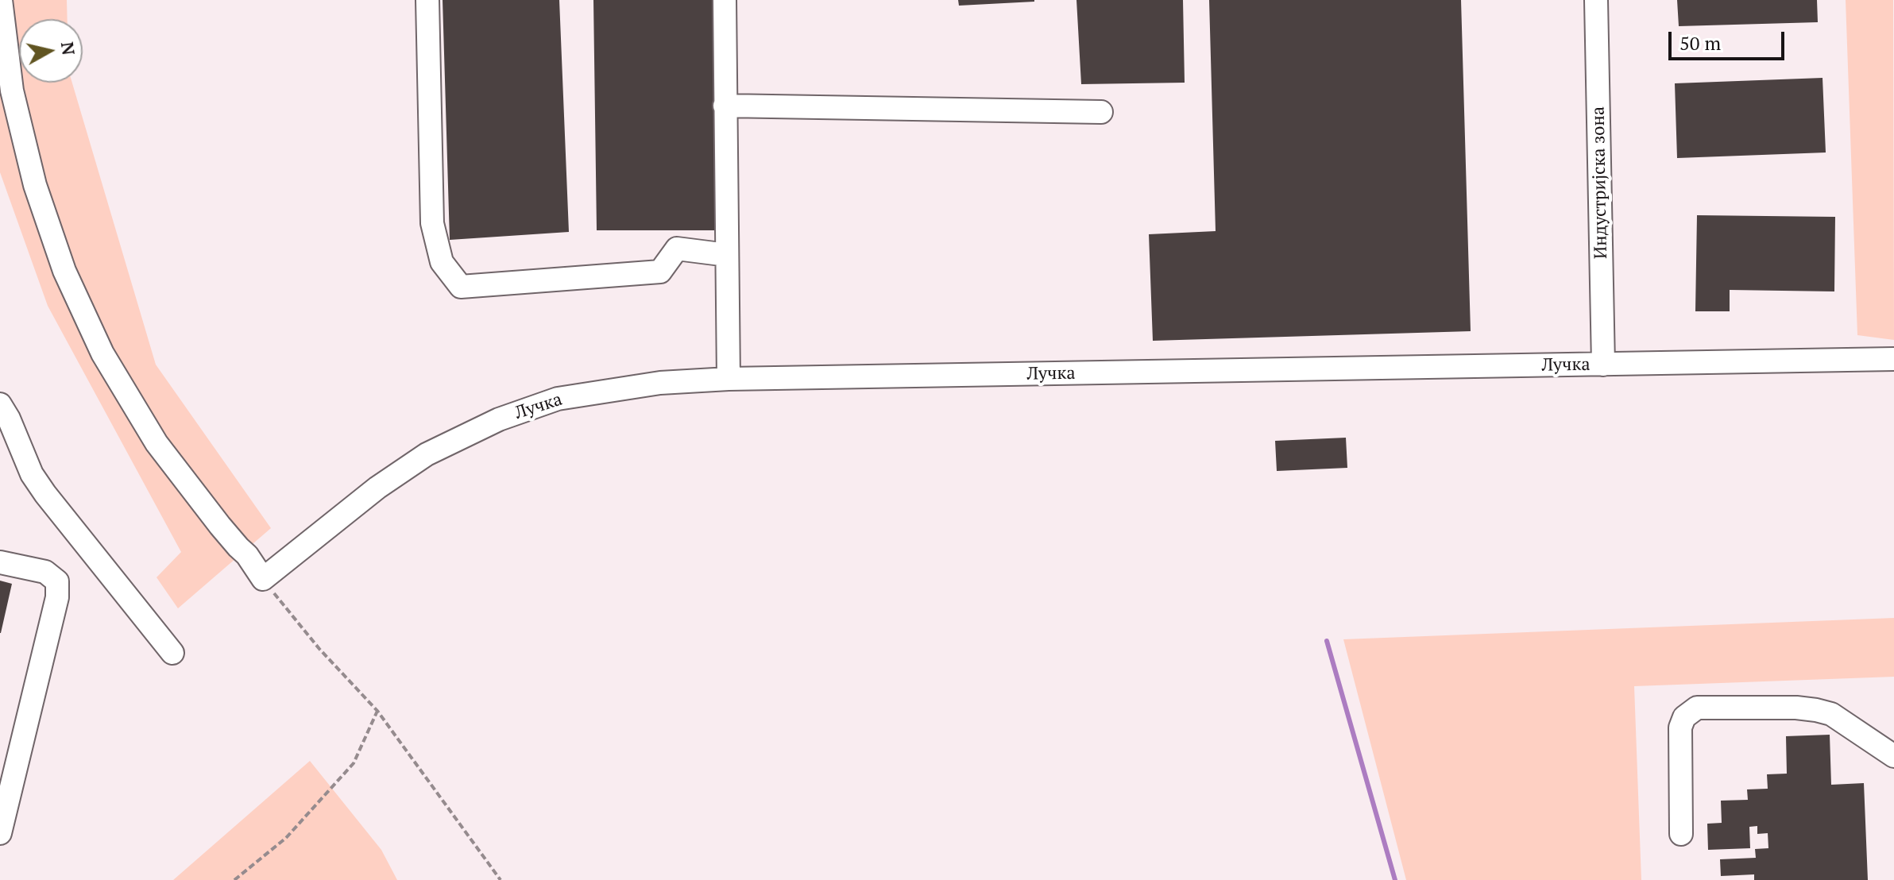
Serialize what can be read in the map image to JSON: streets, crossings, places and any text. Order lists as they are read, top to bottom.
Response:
{
  "streets": {
    "street": ["Индустријска зона", "Лучка"]
  },
  "crossings": [
    ["Индустријска зона", "Лучка"]
  ],
  "scale_bar": "50 m",
  "north": "right"
}
